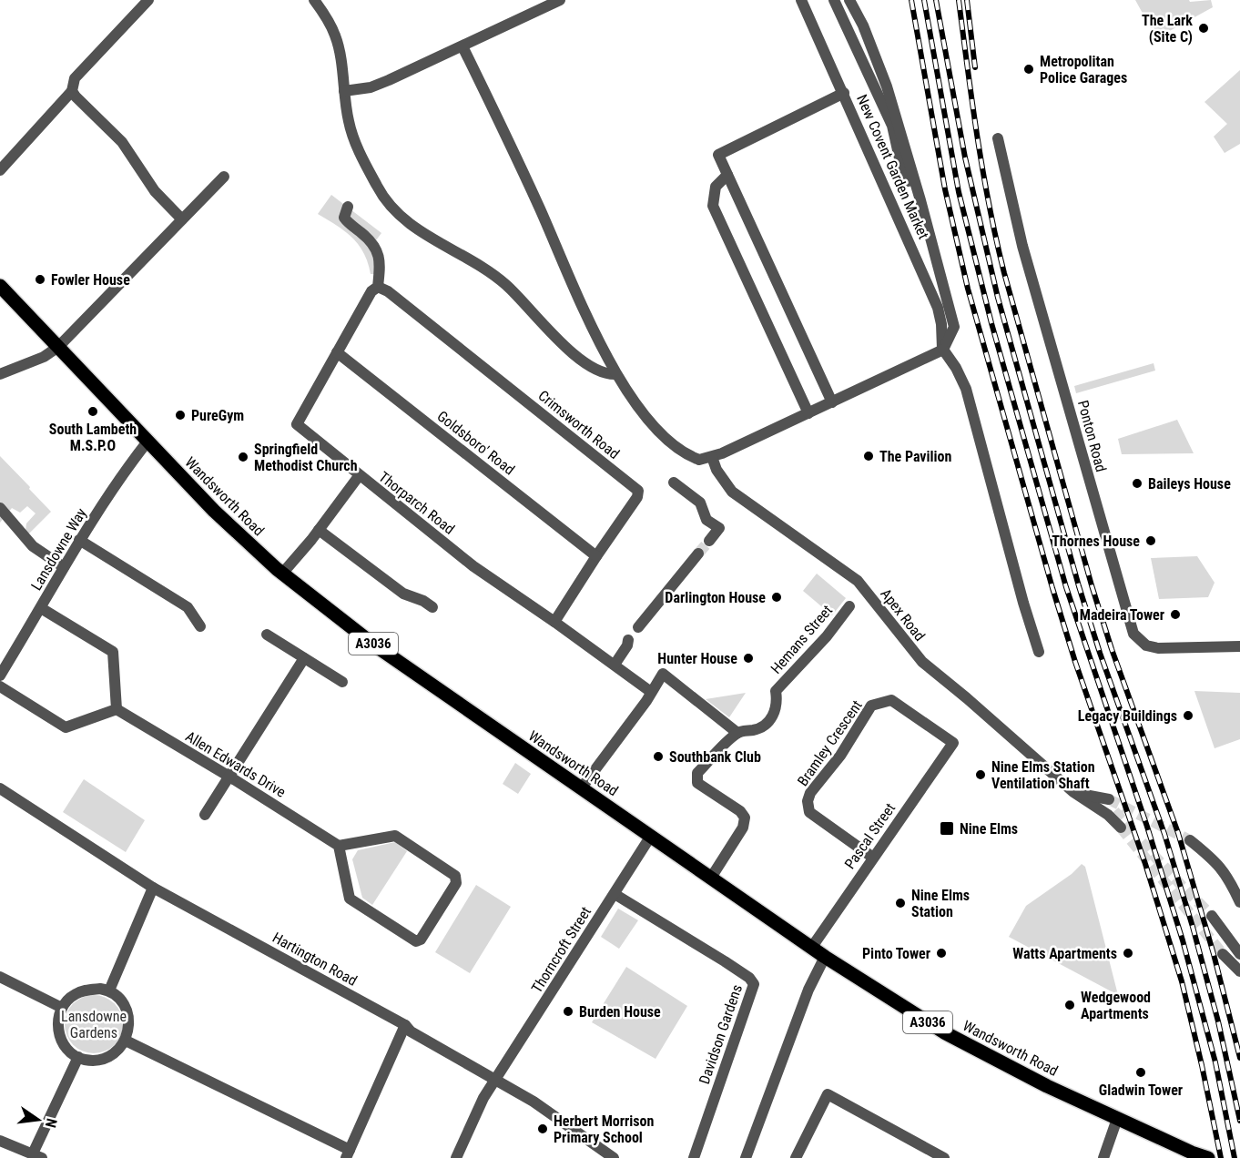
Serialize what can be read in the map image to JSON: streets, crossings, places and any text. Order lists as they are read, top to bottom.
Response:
{
  "streets": {
    "main road": ["Wandsworth Road", "A3036"],
    "street": [
      "New Covent Garden Market",
      "Crimsworth Road",
      "Ponton Road",
      "Goldsboro' Road",
      "Thorparch Road",
      "Lansdowne Way",
      "Apex Road",
      "Hemans Street",
      "Bramley Crescent",
      "Allen Edwards Drive",
      "Pascal Street",
      "Thorncroft Street",
      "Hartington Road",
      "Davidson Gardens"
    ]
  },
  "crossings": [
    ["Crimsworth Road", "Goldsboro' Road"],
    ["Crimsworth Road", "Thorparch Road"],
    ["Goldsboro' Road", "Thorparch Road"],
    ["Wandsworth Road", "Lansdowne Way"],
    ["Wandsworth Road", "Pascal Street"],
    ["Wandsworth Road", "Thorncroft Street"],
    ["Bramley Crescent", "Pascal Street"],
    ["Thorncroft Street", "Hartington Road"],
    ["Thorncroft Street", "Davidson Gardens"]
  ],
  "parks": ["Lansdowne Gardens"],
  "places": {
    "other": [
      "The Lark (Site C)",
      "Metropolitan Police Garages",
      "Fowler House",
      "South Lambeth M.S.P.O",
      "PureGym",
      "The Pavilion",
      "Springfield Methodist Church",
      "Baileys House",
      "Thornes House",
      "Darlington House",
      "Madeira Tower",
      "Hunter House",
      "Legacy Buildings",
      "Southbank Club",
      "Nine Elms Station Ventilation Shaft",
      "Nine Elms Station",
      "Pinto Tower",
      "Watts Apartments",
      "Wedgewood Apartments",
      "Burden House",
      "Gladwin Tower",
      "Herbert Morrison Primary School"
    ],
    "transit": ["Nine Elms"]
  },
  "north": "right"
}
